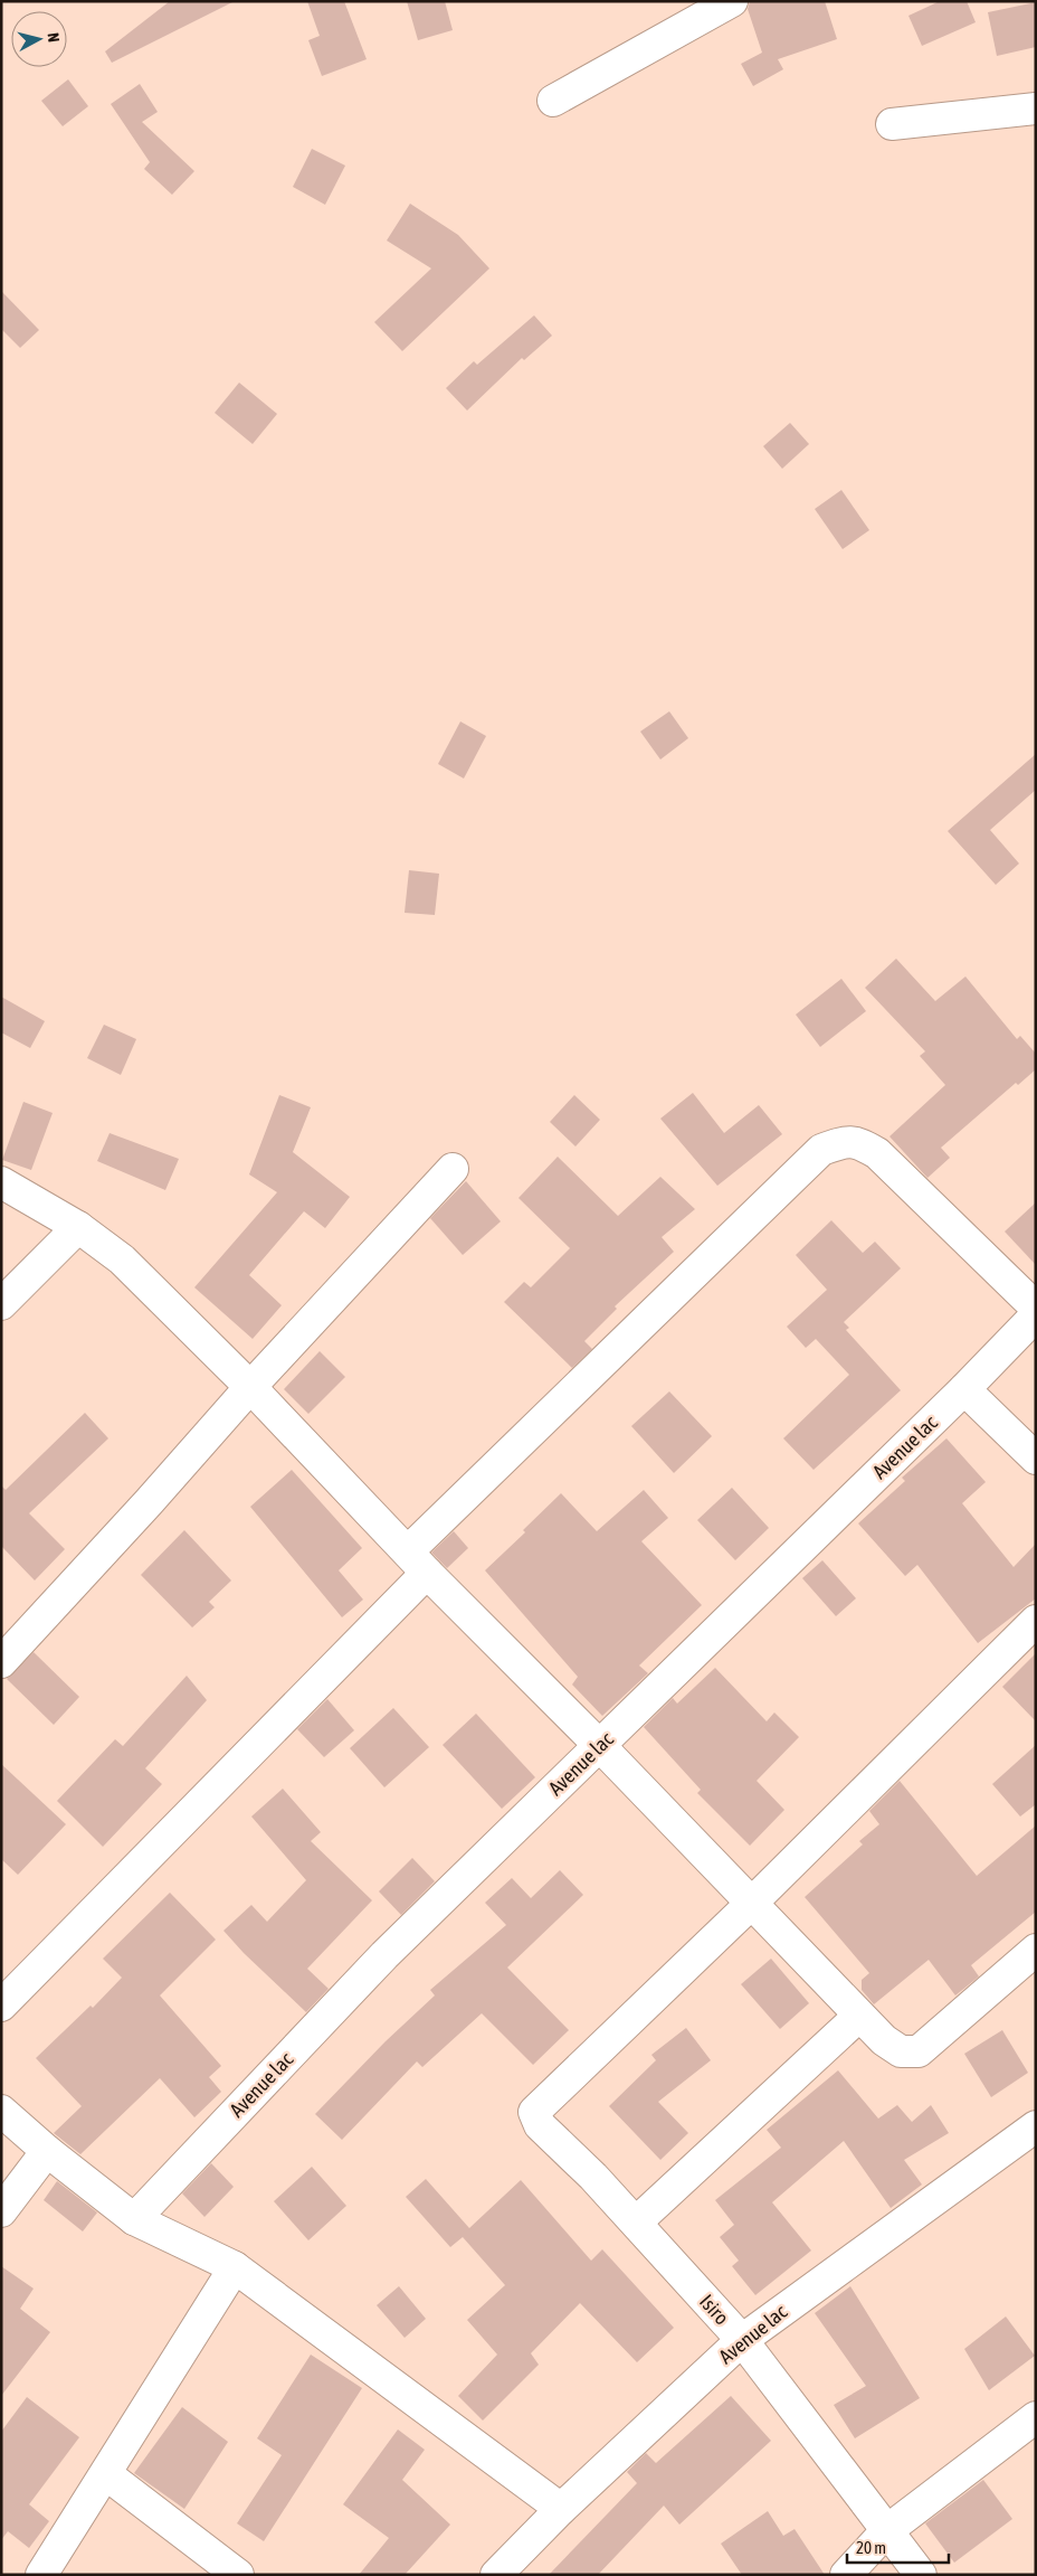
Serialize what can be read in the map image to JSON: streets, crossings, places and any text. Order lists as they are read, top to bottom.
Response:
{
  "streets": {
    "street": ["Avenue lac", "Isiro"]
  },
  "crossings": [
    ["Avenue lac", "Isiro"]
  ],
  "scale_bar": "20 m",
  "north": "right"
}
